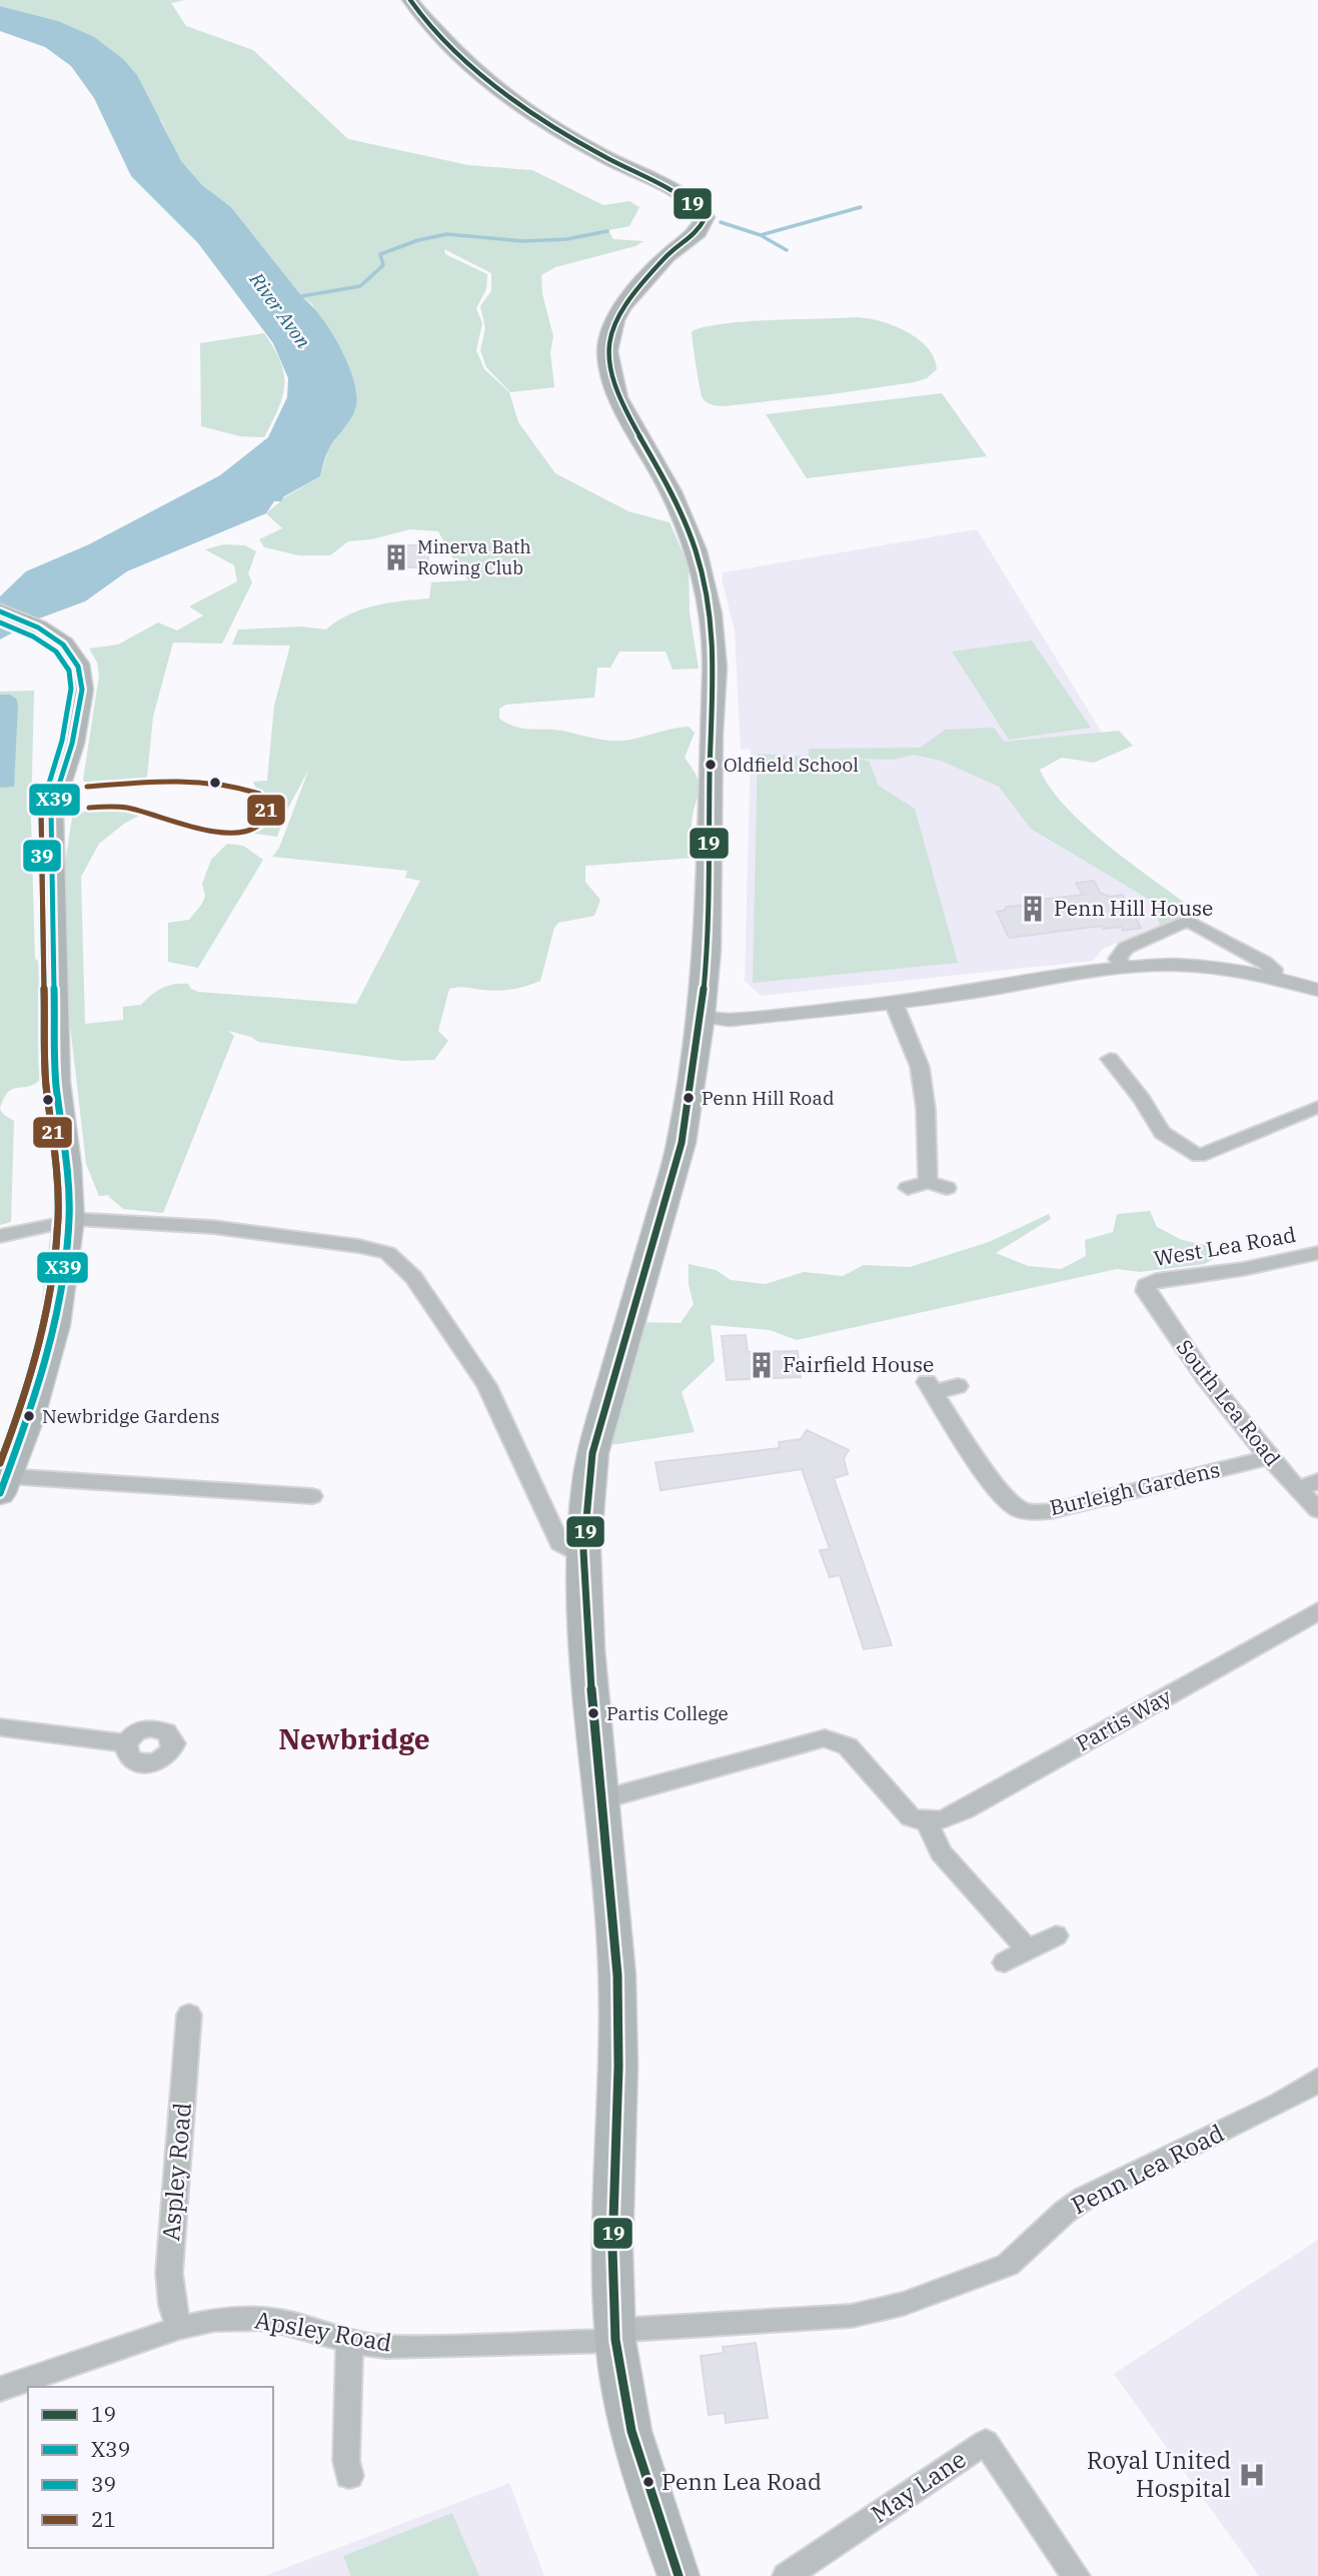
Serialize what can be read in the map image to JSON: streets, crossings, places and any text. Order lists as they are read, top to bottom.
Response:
{
  "streets": {
    "street": [
      "West Lea Road",
      "South Lea Road",
      "Burleigh Gardens",
      "Partis Way",
      "Penn Lea Road",
      "Aspley Road",
      "Apsley Road",
      "May Lane"
    ]
  },
  "crossings": [
    ["West Lea Road", "South Lea Road"],
    ["South Lea Road", "Burleigh Gardens"],
    ["Penn Lea Road", "Apsley Road"],
    ["Aspley Road", "Apsley Road"]
  ],
  "districts": ["Newbridge"],
  "water": ["River Avon"],
  "places": {
    "building": ["Minerva Bath Rowing Club", "Penn Hill House", "Fairfield House"],
    "other": [
      "Oldfield School",
      "Penn Hill Road",
      "Newbridge Gardens",
      "Partis College",
      "Penn Lea Road"
    ],
    "hospital": ["Royal United Hospital"]
  },
  "lines": [
    "transit line 19",
    "transit line X39",
    "transit line 39",
    "transit line 21"
  ],
  "legend": [
    "19",
    "X39",
    "39",
    "21"
  ]
}
